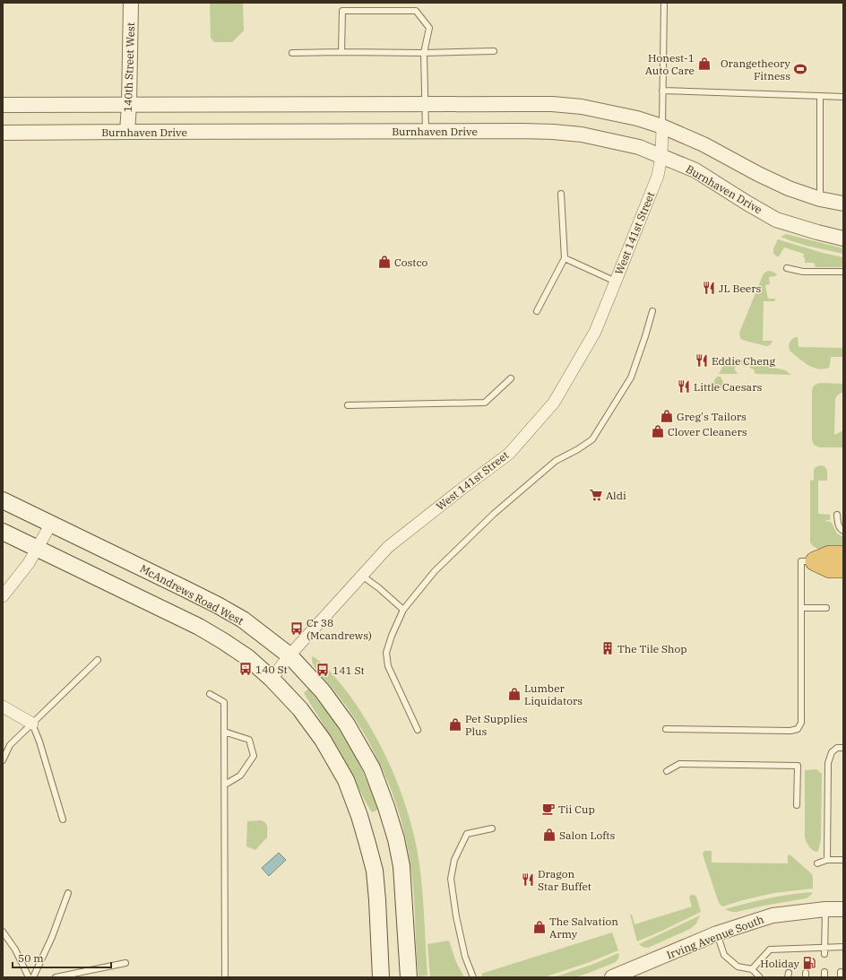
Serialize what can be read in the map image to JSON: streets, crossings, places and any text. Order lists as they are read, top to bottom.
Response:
{
  "streets": {
    "main road": ["McAndrews Road West"],
    "street": [
      "140th Street West",
      "Burnhaven Drive",
      "West 141st Street",
      "Irving Avenue South"
    ]
  },
  "crossings": [
    ["140th Street West", "Burnhaven Drive"],
    ["Burnhaven Drive", "West 141st Street"],
    ["West 141st Street", "McAndrews Road West"]
  ],
  "places": {
    "shop": [
      "Honest-1 Auto Care",
      "Costco",
      "Greg's Tailors",
      "Clover Cleaners",
      "Lumber Liquidators",
      "Pet Supplies Plus",
      "Salon Lofts",
      "The Salvation Army"
    ],
    "sports": ["Orangetheory Fitness"],
    "restaurant": [
      "JL Beers",
      "Eddie Cheng",
      "Little Caesars",
      "Dragon Star Buffet"
    ],
    "supermarket": ["Aldi"],
    "bus stop": ["Cr 38 (Mcandrews)", "140 St", "141 St"],
    "building": ["The Tile Shop"],
    "cafe": ["Tii Cup"],
    "fuel station": ["Holiday"]
  },
  "scale_bar": "50 m"
}
